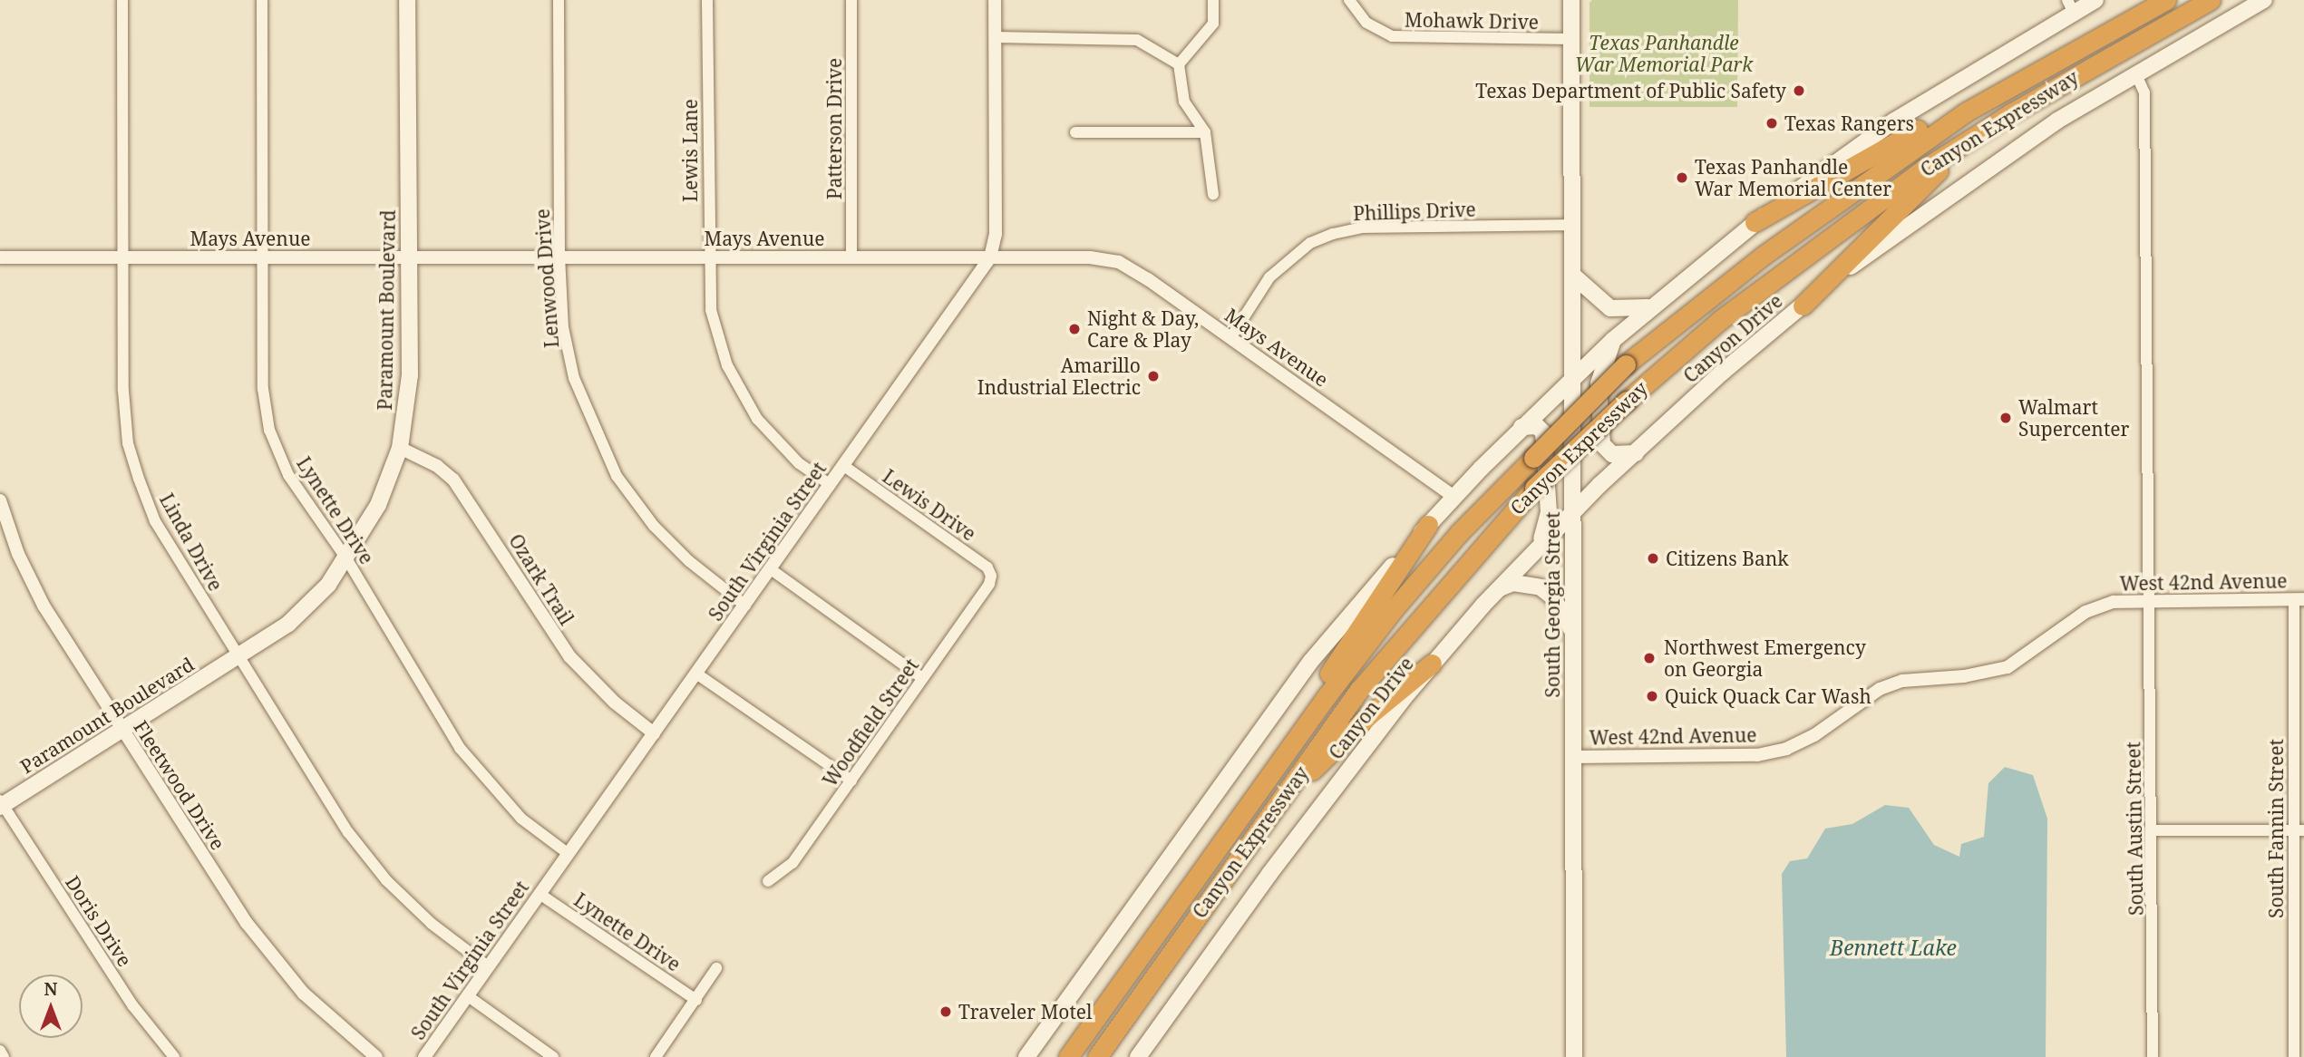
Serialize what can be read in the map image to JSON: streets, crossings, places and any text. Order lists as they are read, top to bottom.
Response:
{
  "streets": {
    "highway": ["Canyon Expressway"],
    "main road": ["Paramount Boulevard", "Canyon Drive", "South Georgia Street"],
    "street": [
      "Mohawk Drive",
      "Patterson Drive",
      "Lewis Lane",
      "Phillips Drive",
      "Mays Avenue",
      "Lenwood Drive",
      "Lewis Drive",
      "Lynette Drive",
      "South Virginia Street",
      "Linda Drive",
      "Ozark Trail",
      "West 42nd Avenue",
      "Woodfield Street",
      "Fleetwood Drive",
      "South Austin Street",
      "South Fannin Street",
      "Doris Drive"
    ]
  },
  "crossings": [
    ["Mohawk Drive", "South Georgia Street"],
    ["Patterson Drive", "Mays Avenue"],
    ["Lewis Lane", "Mays Avenue"],
    ["Lewis Lane", "South Virginia Street"],
    ["Phillips Drive", "Mays Avenue"],
    ["Phillips Drive", "South Georgia Street"],
    ["Mays Avenue", "Lenwood Drive"],
    ["Mays Avenue", "Paramount Boulevard"],
    ["Mays Avenue", "Lynette Drive"],
    ["Mays Avenue", "South Virginia Street"],
    ["Mays Avenue", "Linda Drive"],
    ["Lenwood Drive", "South Virginia Street"],
    ["Paramount Boulevard", "Lynette Drive"],
    ["Paramount Boulevard", "Linda Drive"],
    ["Paramount Boulevard", "Ozark Trail"],
    ["Paramount Boulevard", "Fleetwood Drive"],
    ["Paramount Boulevard", "Doris Drive"],
    ["Canyon Drive", "South Georgia Street"],
    ["Canyon Drive", "South Austin Street"],
    ["Lewis Drive", "South Virginia Street"],
    ["Lewis Drive", "Woodfield Street"],
    ["Lynette Drive", "South Virginia Street"],
    ["South Virginia Street", "Linda Drive"],
    ["South Virginia Street", "Ozark Trail"],
    ["West 42nd Avenue", "South Georgia Street"],
    ["West 42nd Avenue", "South Austin Street"],
    ["West 42nd Avenue", "South Fannin Street"]
  ],
  "water": ["Bennett Lake"],
  "parks": ["Texas Panhandle War Memorial Park"],
  "places": [
    "Texas Department of Public Safety",
    "Texas Rangers",
    "Texas Panhandle War Memorial Center",
    "Night & Day, Care & Play",
    "Amarillo Industrial Electric",
    "Walmart Supercenter",
    "Citizens Bank",
    "Northwest Emergency on Georgia",
    "Quick Quack Car Wash",
    "Traveler Motel"
  ],
  "north": "top"
}
